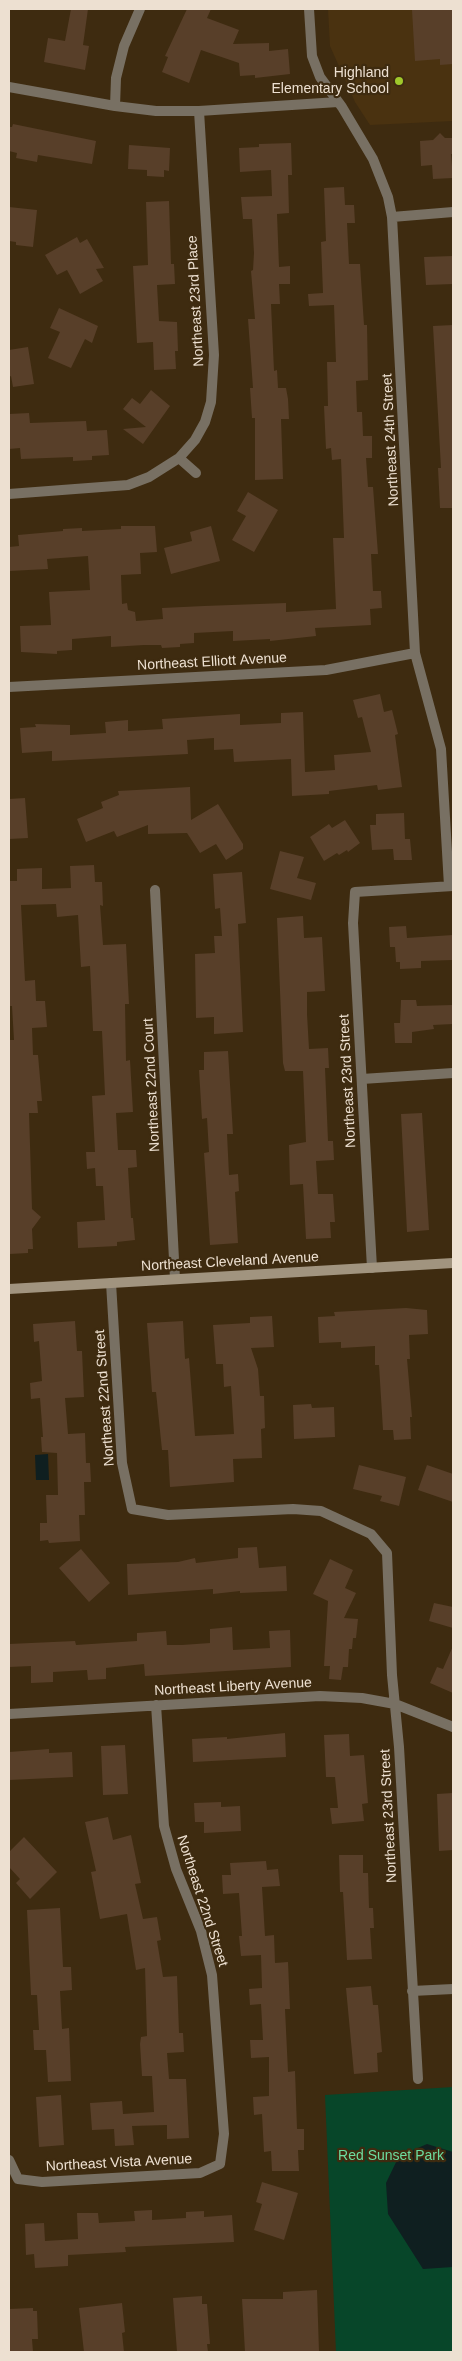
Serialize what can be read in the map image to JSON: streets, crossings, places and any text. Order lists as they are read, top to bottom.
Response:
{
  "streets": {
    "street": [
      "Northeast 23rd Place",
      "Northeast 24th Street",
      "Northeast Elliott Avenue",
      "Northeast 23rd Street",
      "Northeast 22nd Court",
      "Northeast Cleveland Avenue",
      "Northeast 22nd Street",
      "Northeast Liberty Avenue",
      "Northeast Vista Avenue"
    ]
  },
  "crossings": [
    ["Northeast 24th Street", "Northeast Elliott Avenue"],
    ["Northeast 24th Street", "Northeast 23rd Street"],
    ["Northeast 23rd Street", "Northeast Cleveland Avenue"],
    ["Northeast 23rd Street", "Northeast 22nd Street"],
    ["Northeast 23rd Street", "Northeast Liberty Avenue"],
    ["Northeast 22nd Court", "Northeast Cleveland Avenue"],
    ["Northeast Cleveland Avenue", "Northeast 22nd Street"],
    ["Northeast 22nd Street", "Northeast Liberty Avenue"],
    ["Northeast 22nd Street", "Northeast Vista Avenue"]
  ],
  "parks": ["Red Sunset Park"],
  "places": ["Highland Elementary School"]
}
